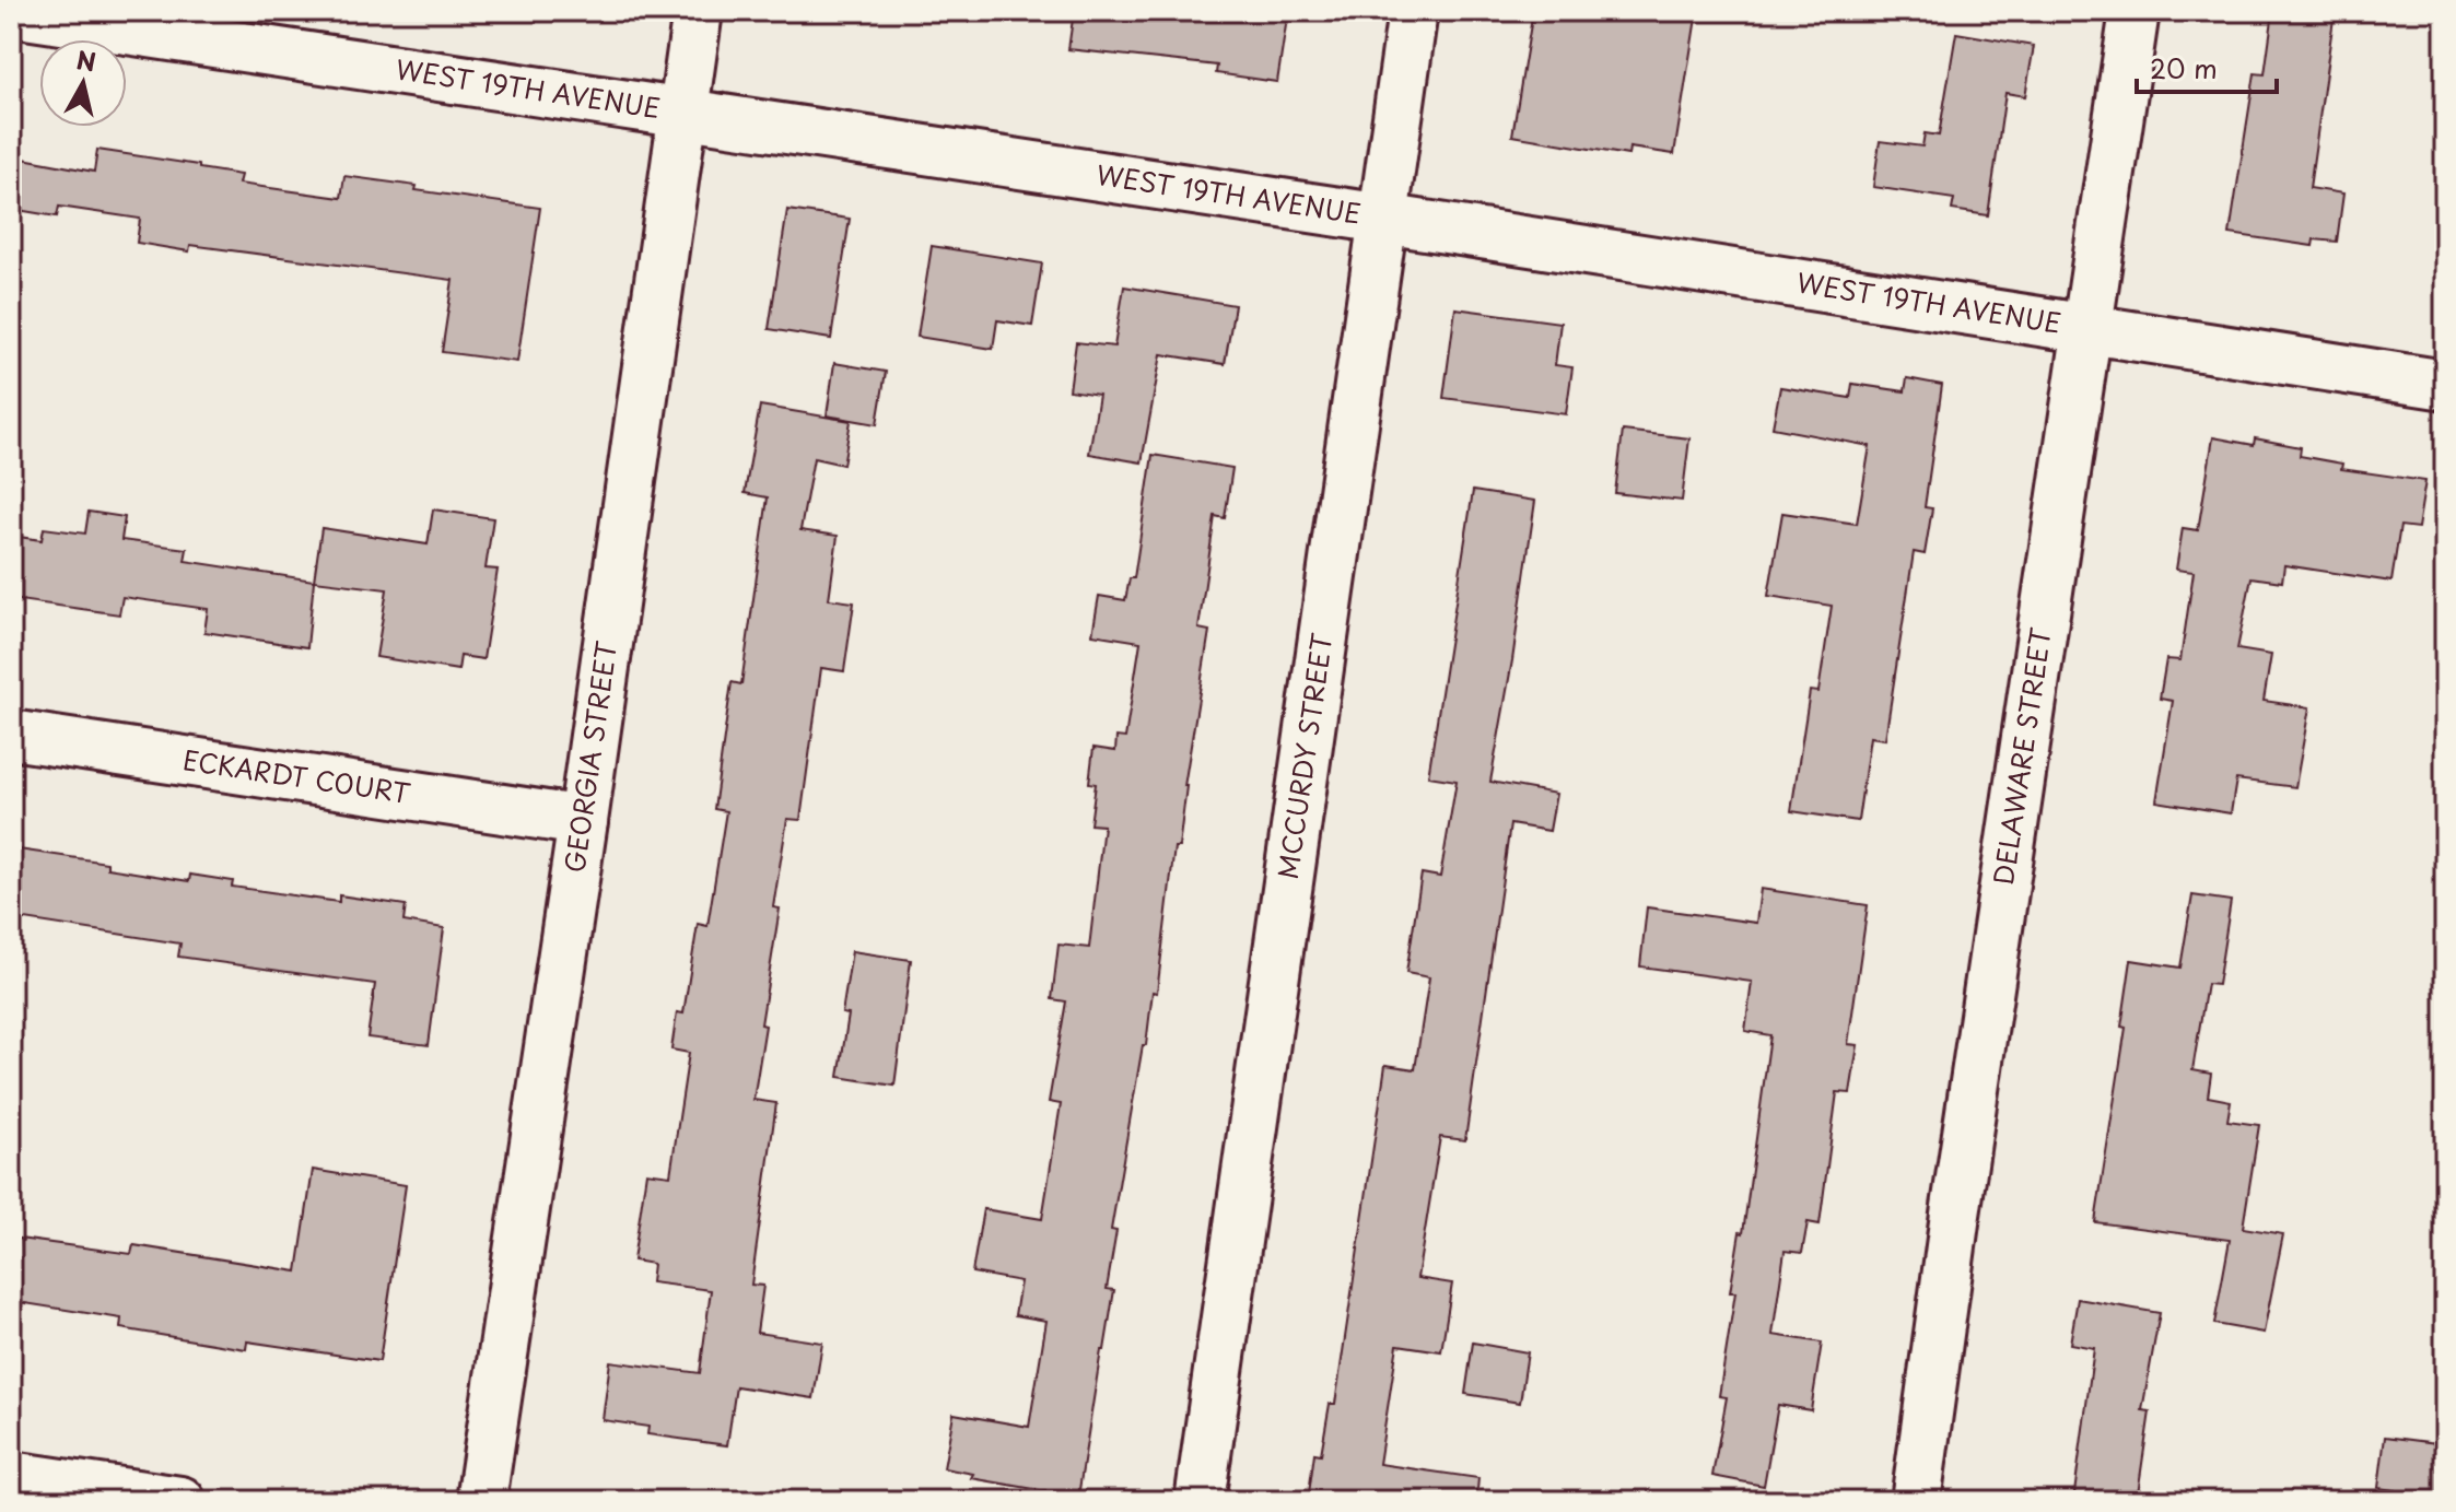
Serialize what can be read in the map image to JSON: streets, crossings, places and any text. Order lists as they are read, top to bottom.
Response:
{
  "streets": {
    "street": [
      "WEST 19TH AVENUE",
      "DELAWARE STREET",
      "GEORGIA STREET",
      "MCCURDY STREET",
      "ECKARDT COURT"
    ]
  },
  "crossings": [
    ["WEST 19TH AVENUE", "DELAWARE STREET"],
    ["WEST 19TH AVENUE", "GEORGIA STREET"],
    ["WEST 19TH AVENUE", "MCCURDY STREET"],
    ["GEORGIA STREET", "ECKARDT COURT"]
  ],
  "scale_bar": "20 m",
  "north": "top"
}
